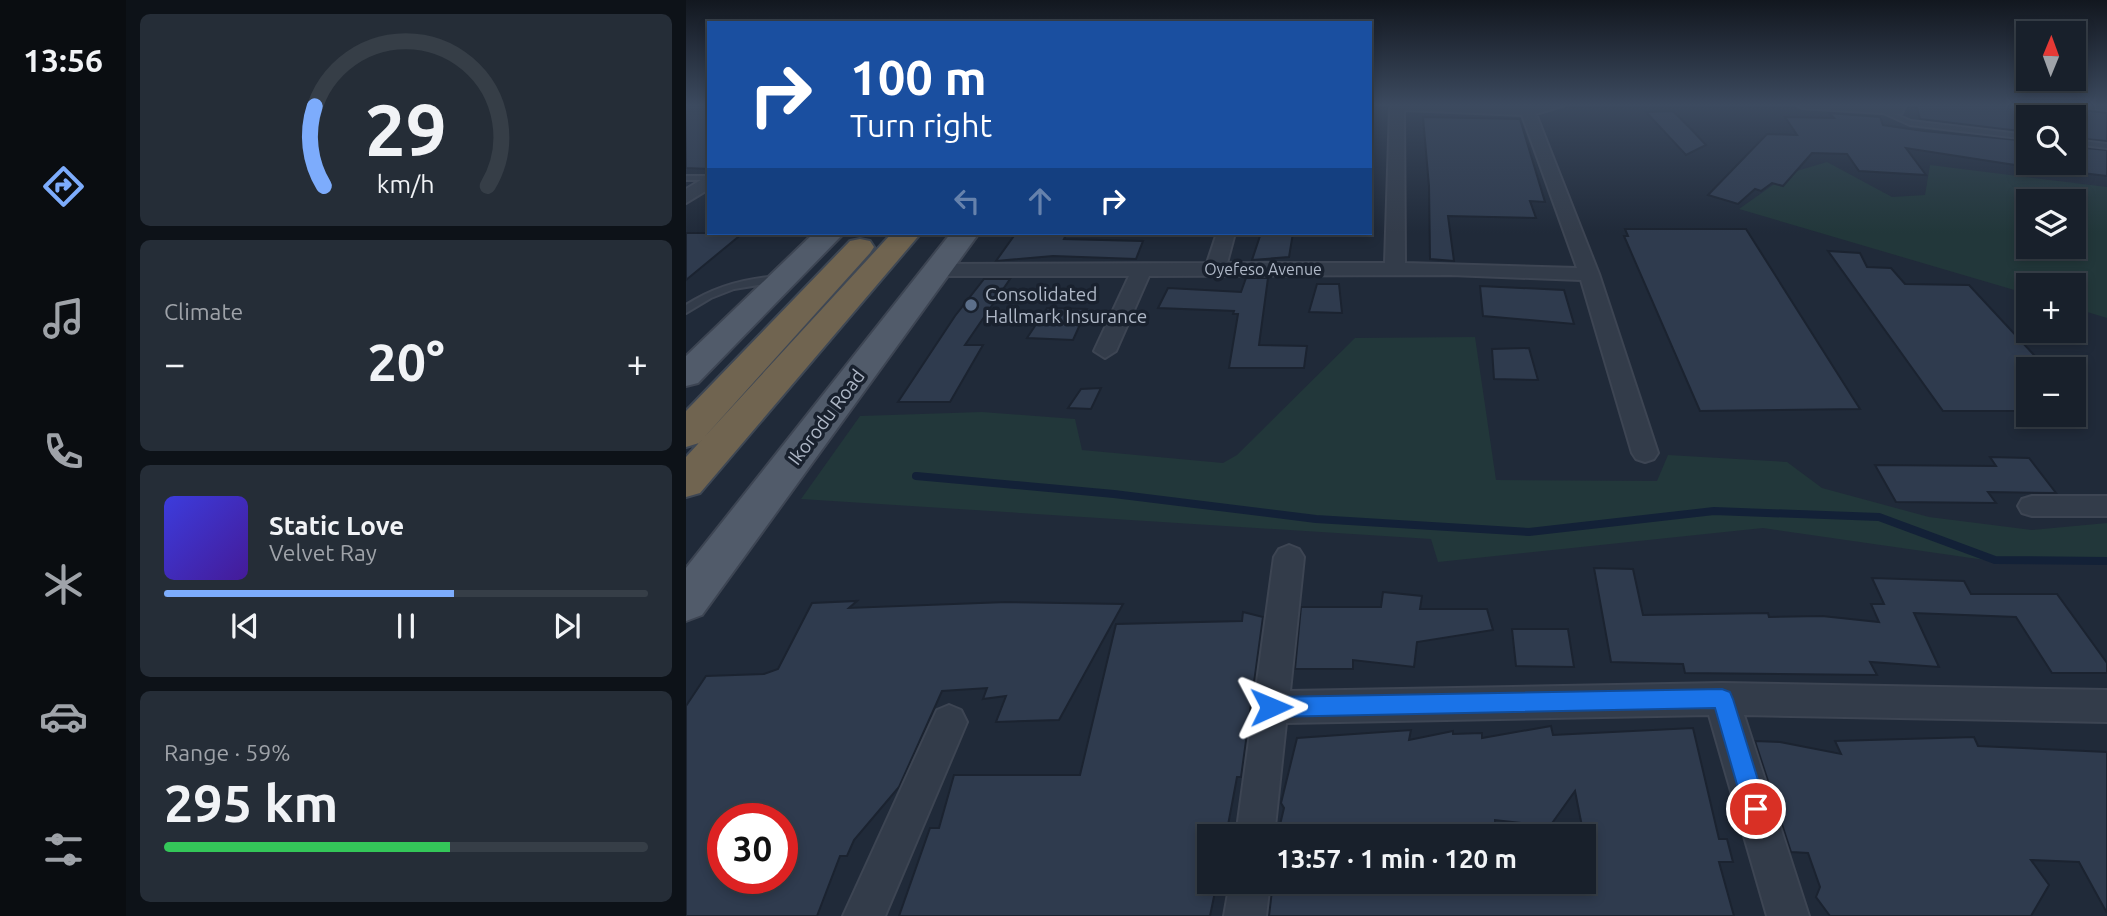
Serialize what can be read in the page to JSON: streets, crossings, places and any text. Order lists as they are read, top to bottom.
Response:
{
  "streets": {
    "main road": ["Ikorodu Road"],
    "street": ["Oyefeso Avenue"]
  },
  "crossings": [
    ["Oyefeso Avenue", "Ikorodu Road"]
  ],
  "places": ["Consolidated Hallmark Insurance"],
  "north": "top",
  "page": {
    "tabs": "13:56",
    "map_buttons": ["+", "−"],
    "turn": ["100 m", "Turn right"],
    "tile": [
      "Climate",
      ["Range · 59%", "295 km"]
    ],
    "heat": ["−", "20°", "+"],
    "song": ["Static Love", "Velvet Ray"],
    "limit": "30",
    "trip": "13:57 · 1 min · 120 m",
    "gauge": ["29", "km/h"]
  }
}
